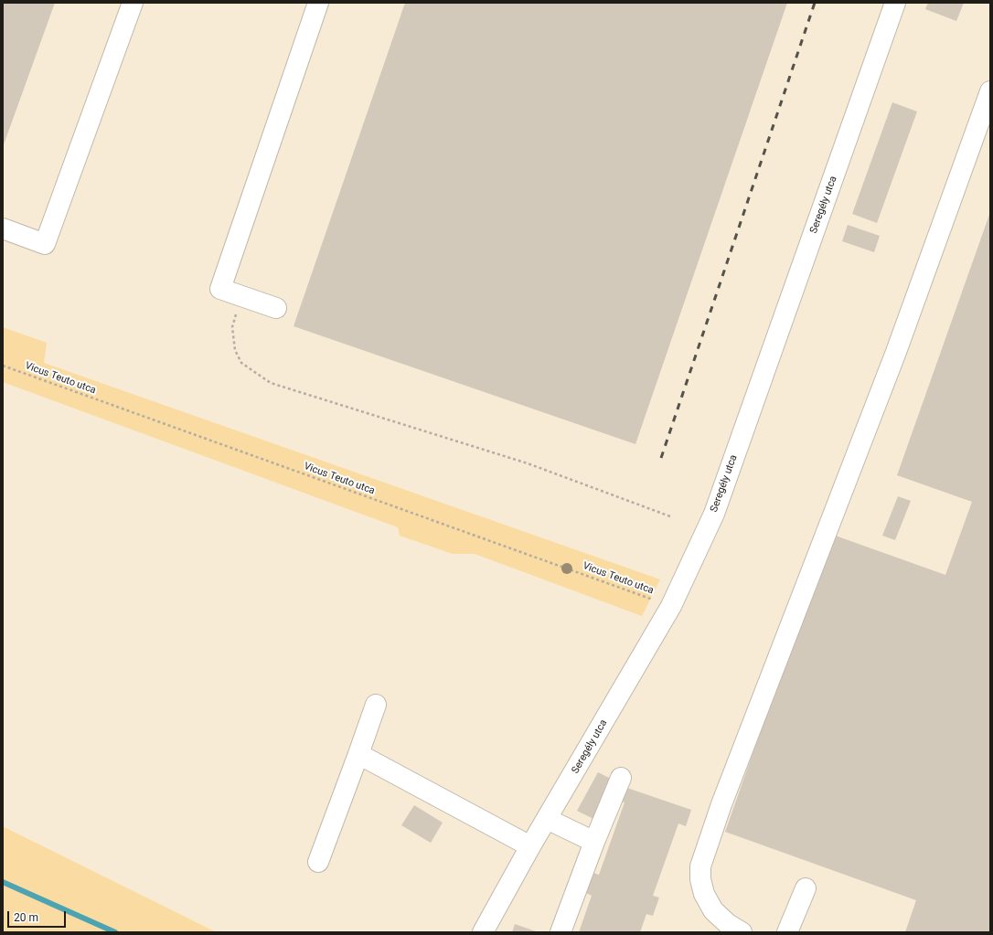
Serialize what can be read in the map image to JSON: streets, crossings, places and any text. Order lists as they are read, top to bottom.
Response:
{
  "streets": {
    "street": ["Seregély utca"],
    "path": ["Vicus Teuto utca"]
  },
  "crossings": [
    ["Seregély utca", "Vicus Teuto utca"]
  ],
  "scale_bar": "20 m"
}
